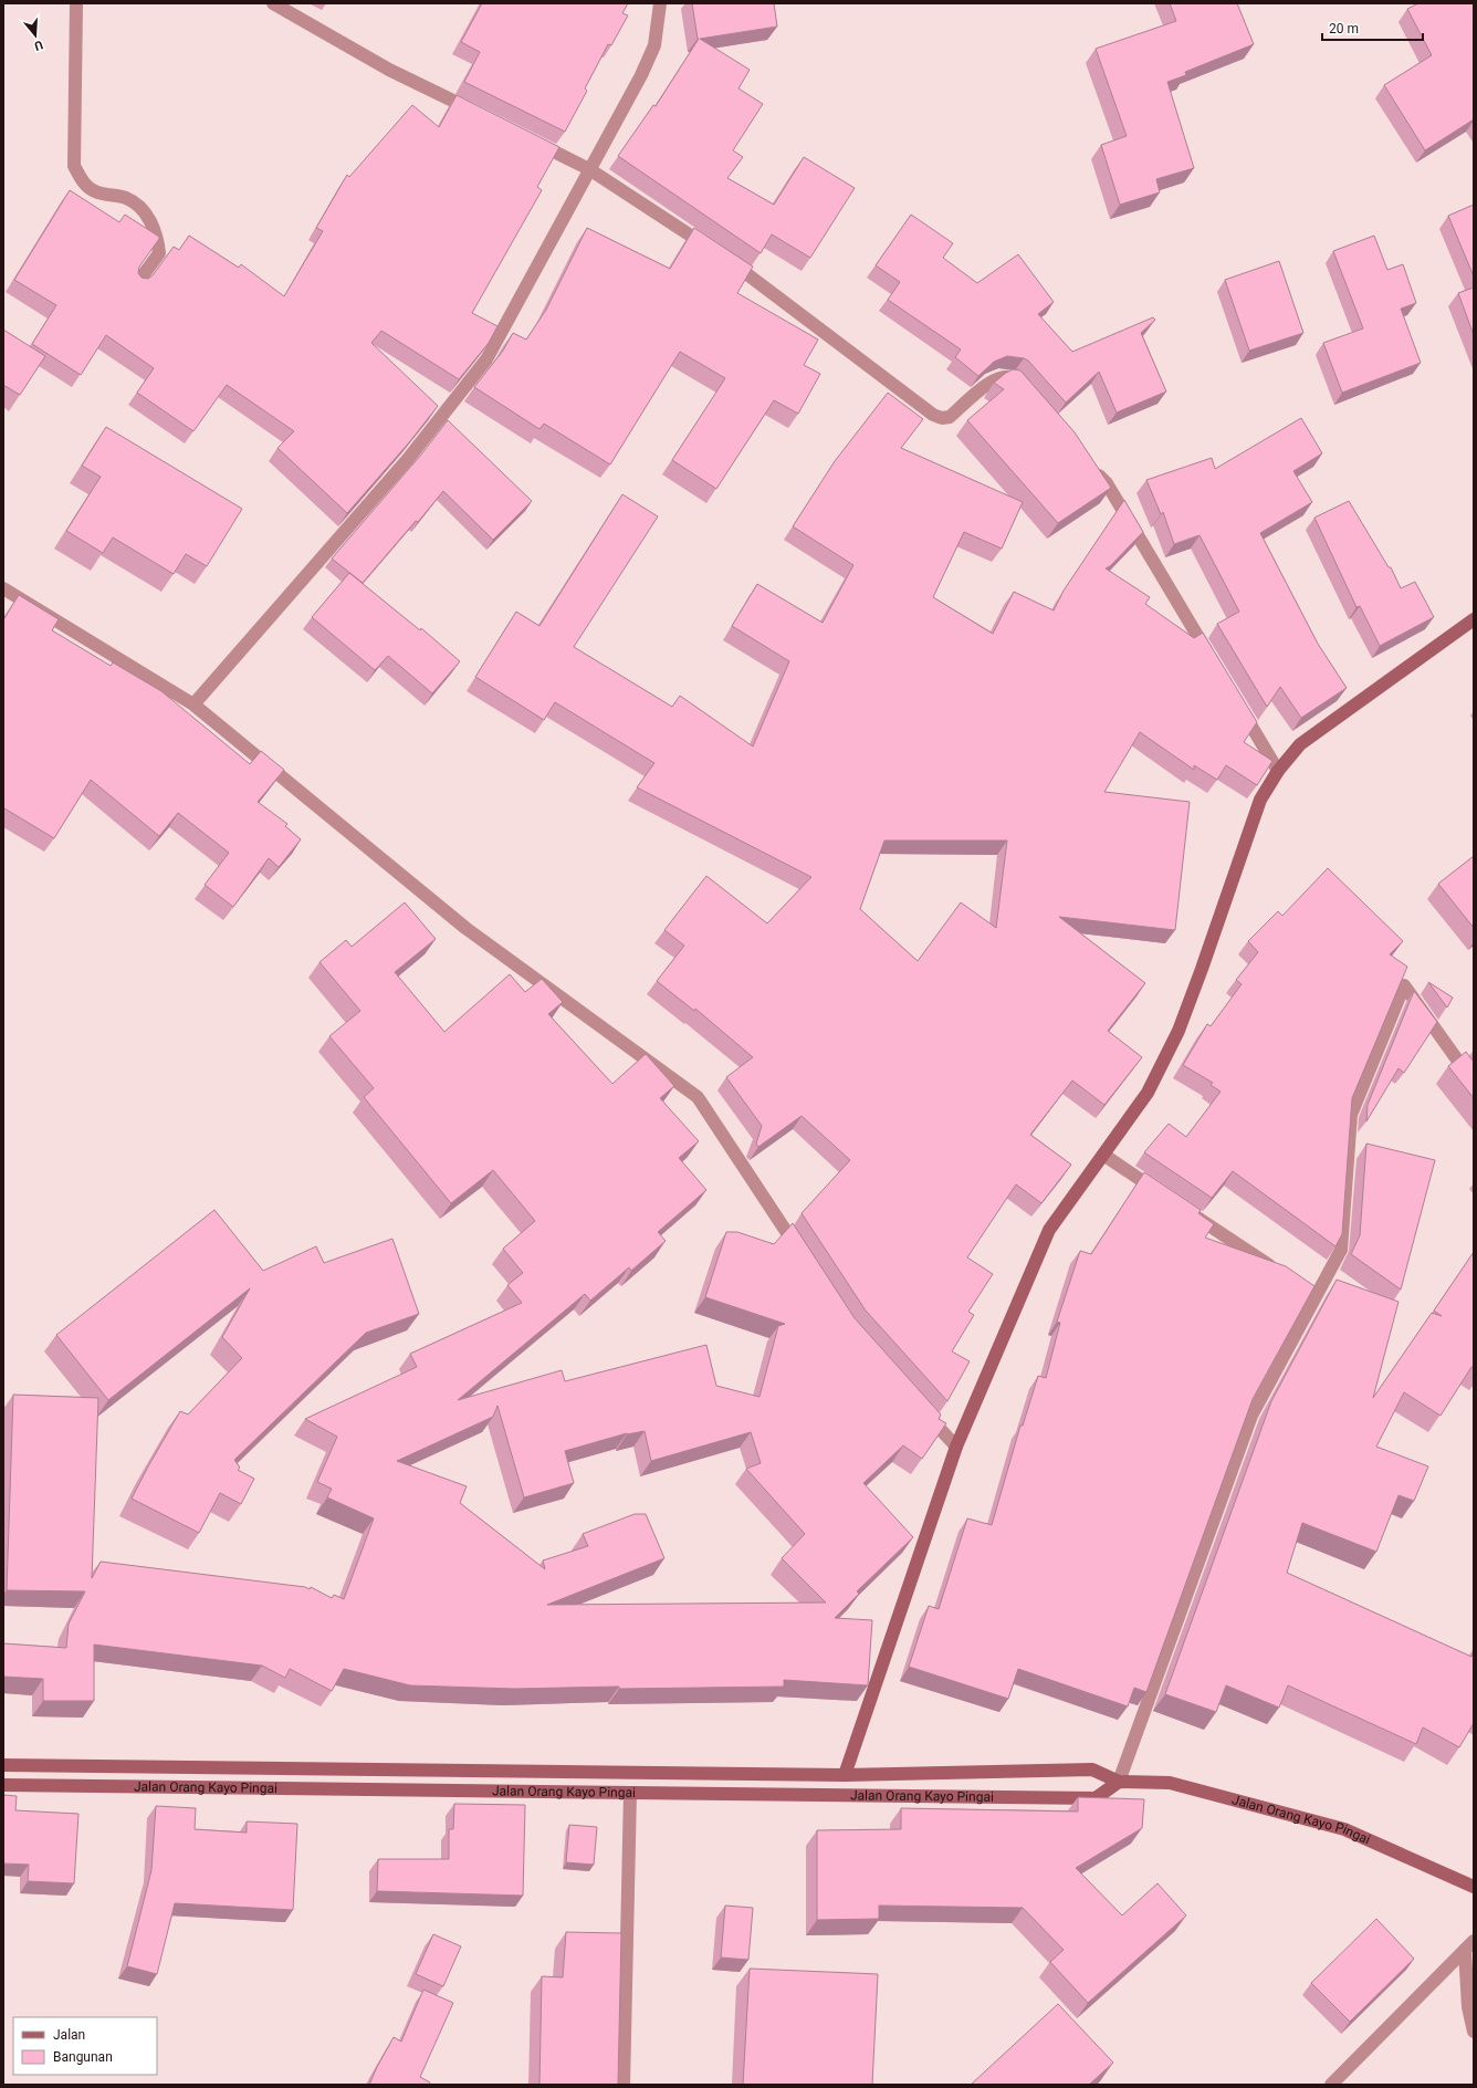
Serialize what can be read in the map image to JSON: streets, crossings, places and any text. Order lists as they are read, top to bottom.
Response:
{
  "streets": {
    "main road": ["Jalan Orang Kayo Pingai"]
  },
  "legend": ["Jalan", "Bangunan"],
  "scale_bar": "20 m",
  "north": "bottom"
}
